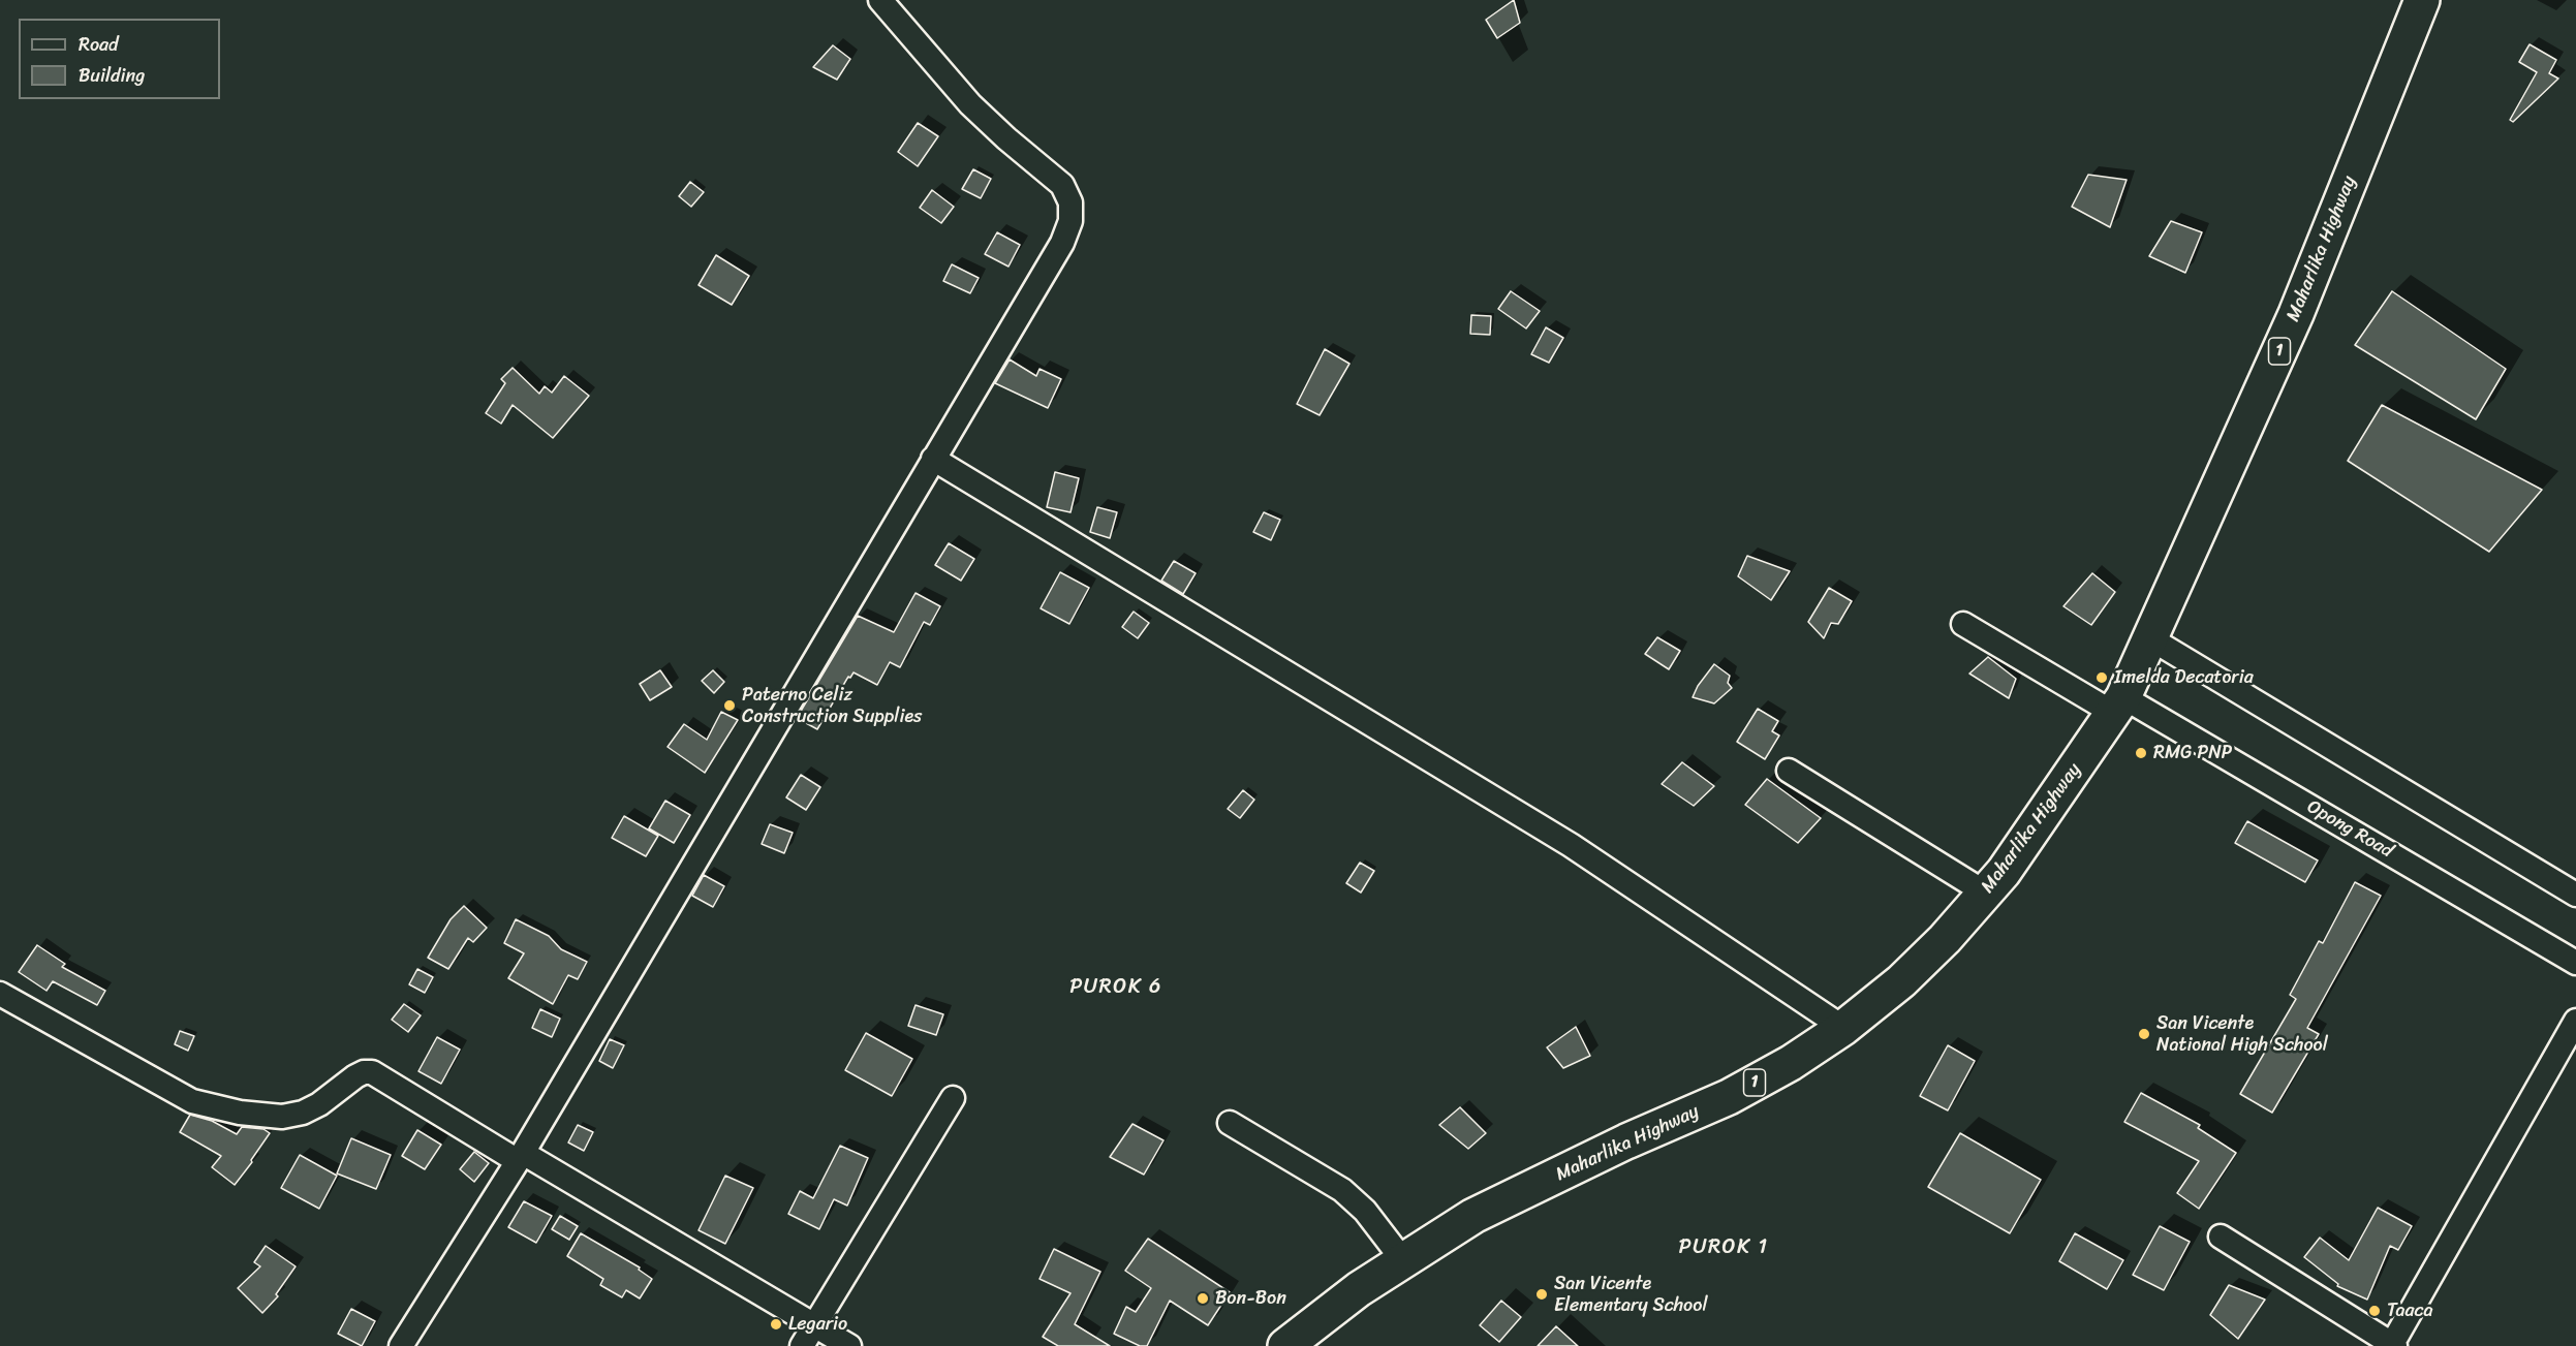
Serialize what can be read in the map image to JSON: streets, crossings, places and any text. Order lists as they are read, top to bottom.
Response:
{
  "streets": {
    "highway": ["Maharlika Highway", "1"],
    "street": ["Opong Road"]
  },
  "crossings": [
    ["Maharlika Highway", "Opong Road"]
  ],
  "districts": ["PUROK 6", "PUROK 1"],
  "places": [
    "Imelda Decatoria",
    "Paterno Celiz Construction Supplies",
    "RMG PNP",
    "San Vicente National High School",
    "San Vicente Elementary School",
    "Bon-Bon",
    "Taaca",
    "Legario"
  ],
  "legend": ["Road", "Building"]
}
